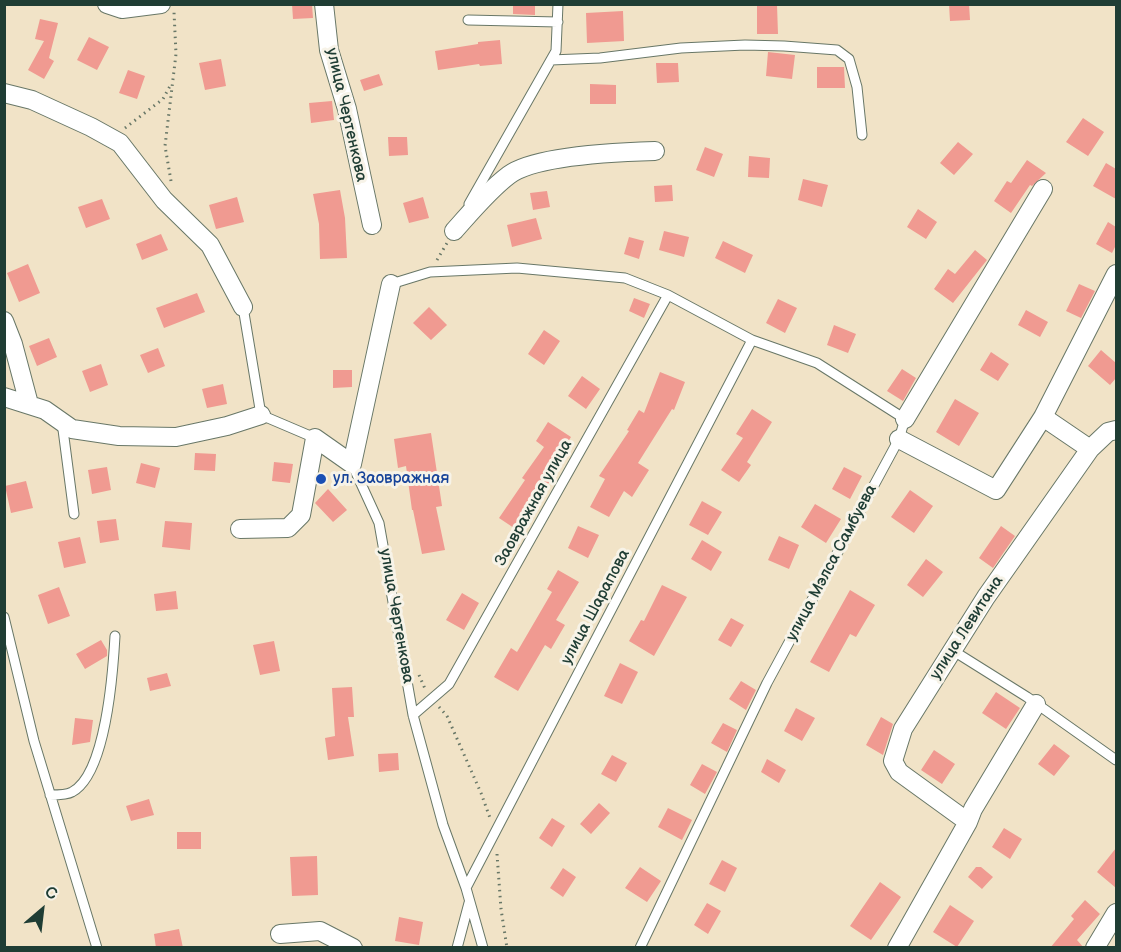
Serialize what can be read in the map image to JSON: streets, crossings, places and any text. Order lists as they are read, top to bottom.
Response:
{
  "streets": {
    "street": ["улица Чертенкова", "улица Мэлса Самбуева", "улица Левитана"],
    "lane": ["Заовражная улица", "улица Шарапова"]
  },
  "crossings": [
    ["улица Чертенкова", "Заовражная улица"],
    ["улица Чертенкова", "улица Шарапова"]
  ],
  "places": ["ул. Заовражная"],
  "north": "top right"
}
